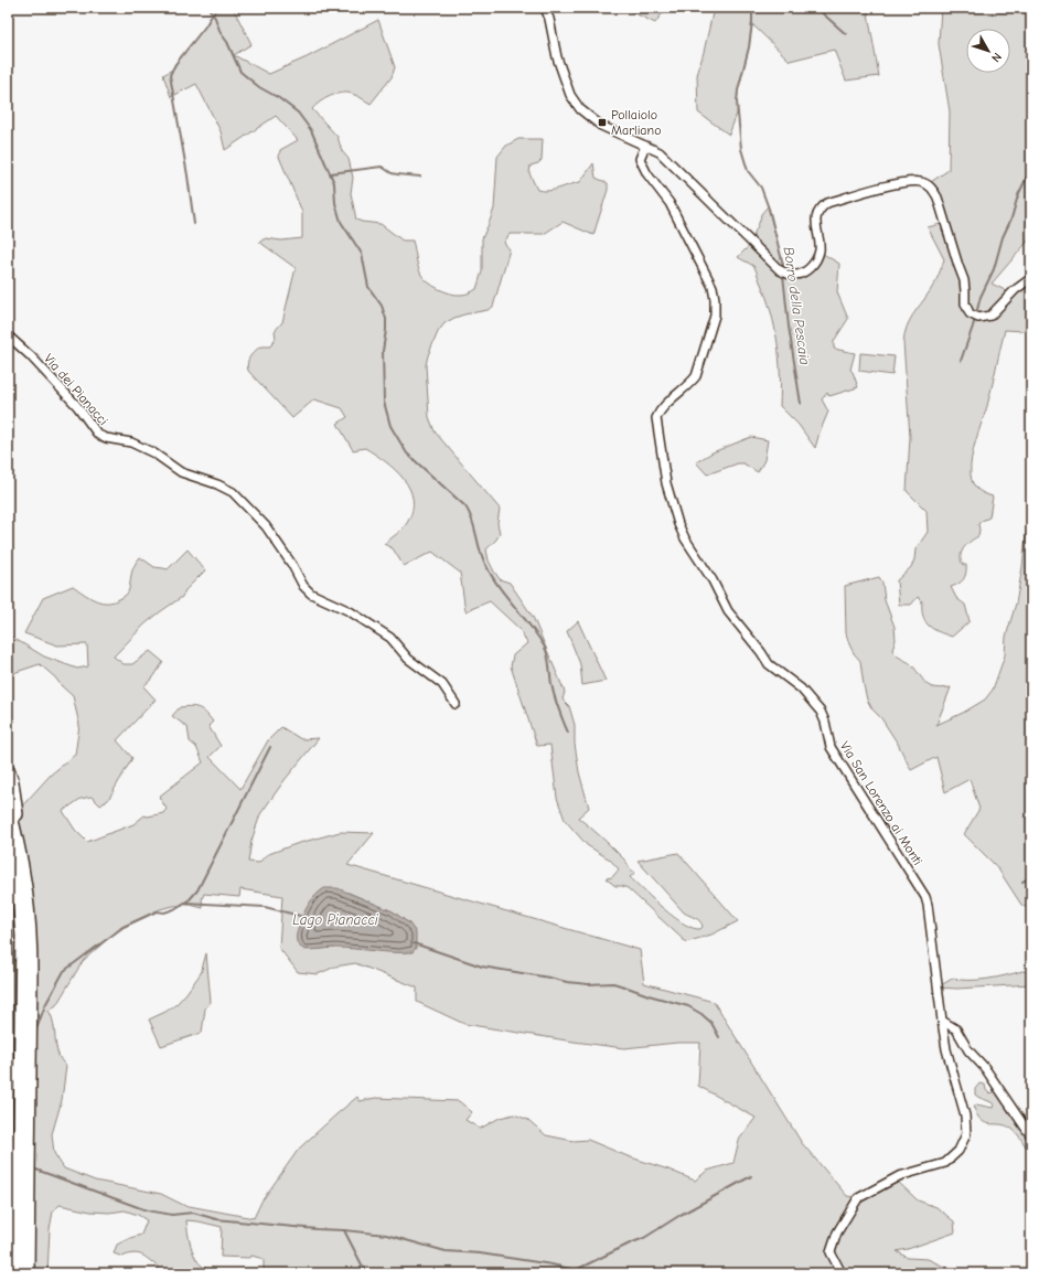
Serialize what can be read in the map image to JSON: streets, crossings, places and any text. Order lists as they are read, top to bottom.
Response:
{
  "streets": {
    "street": ["Via dei Pianacci", "Via San Lorenzo ai Monti"]
  },
  "water": ["Borro della Pescaia", "Lago Pianacci"],
  "places": {
    "transit": ["Pollaiolo Marliano"]
  },
  "north": "bottom right"
}
